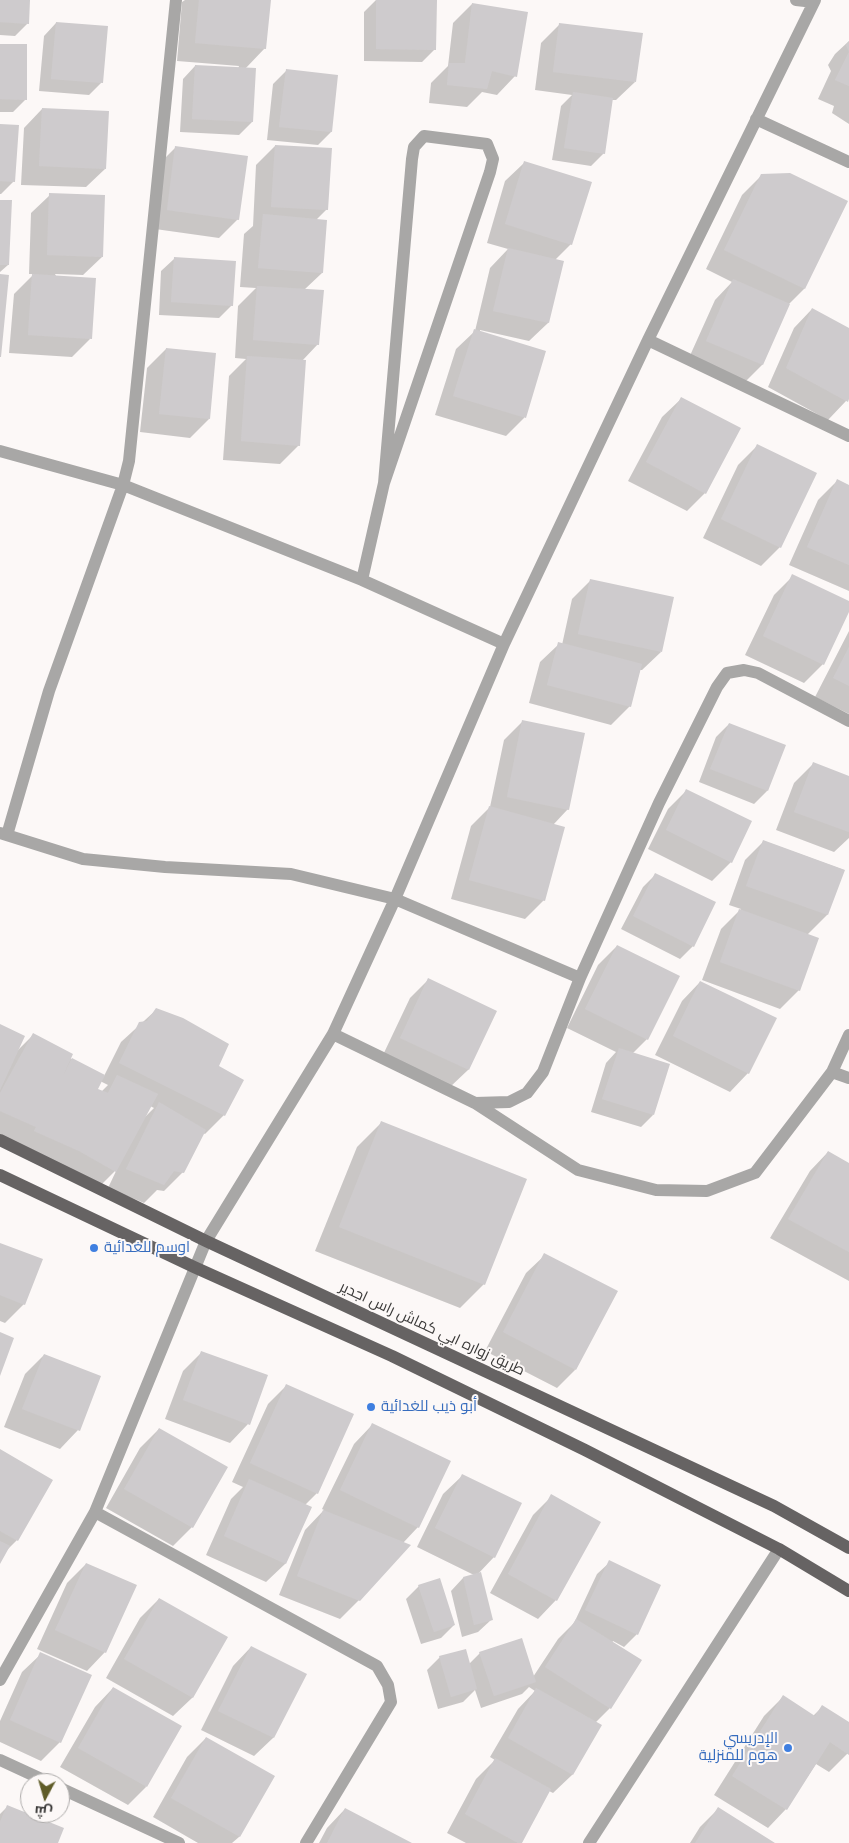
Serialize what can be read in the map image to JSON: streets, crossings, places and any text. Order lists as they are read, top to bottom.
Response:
{
  "streets": {
    "main road": ["طريق زواره ابي كماش راس اجدير"]
  },
  "places": ["اوسم للغدائية", "أبو ذيب للغدائية", "الإدريسي هوم للمنزلية"],
  "north": "bottom"
}
